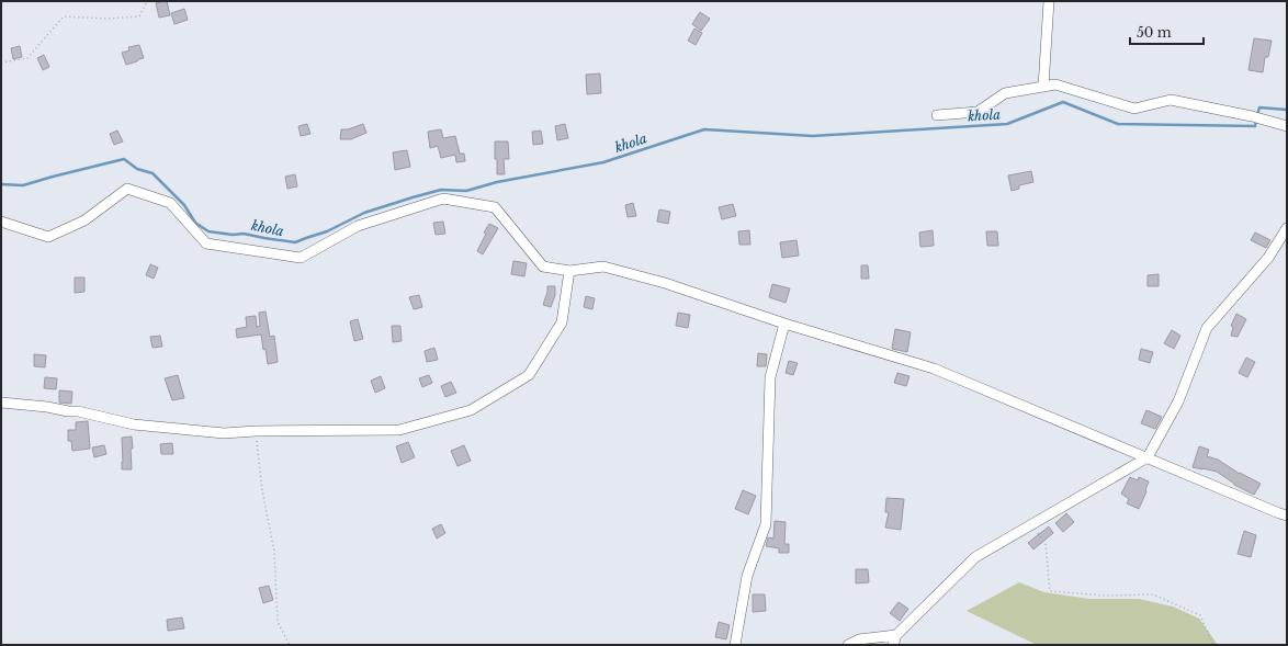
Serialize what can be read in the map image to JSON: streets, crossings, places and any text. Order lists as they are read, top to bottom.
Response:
{
  "water": ["khola"],
  "scale_bar": "50 m"
}
